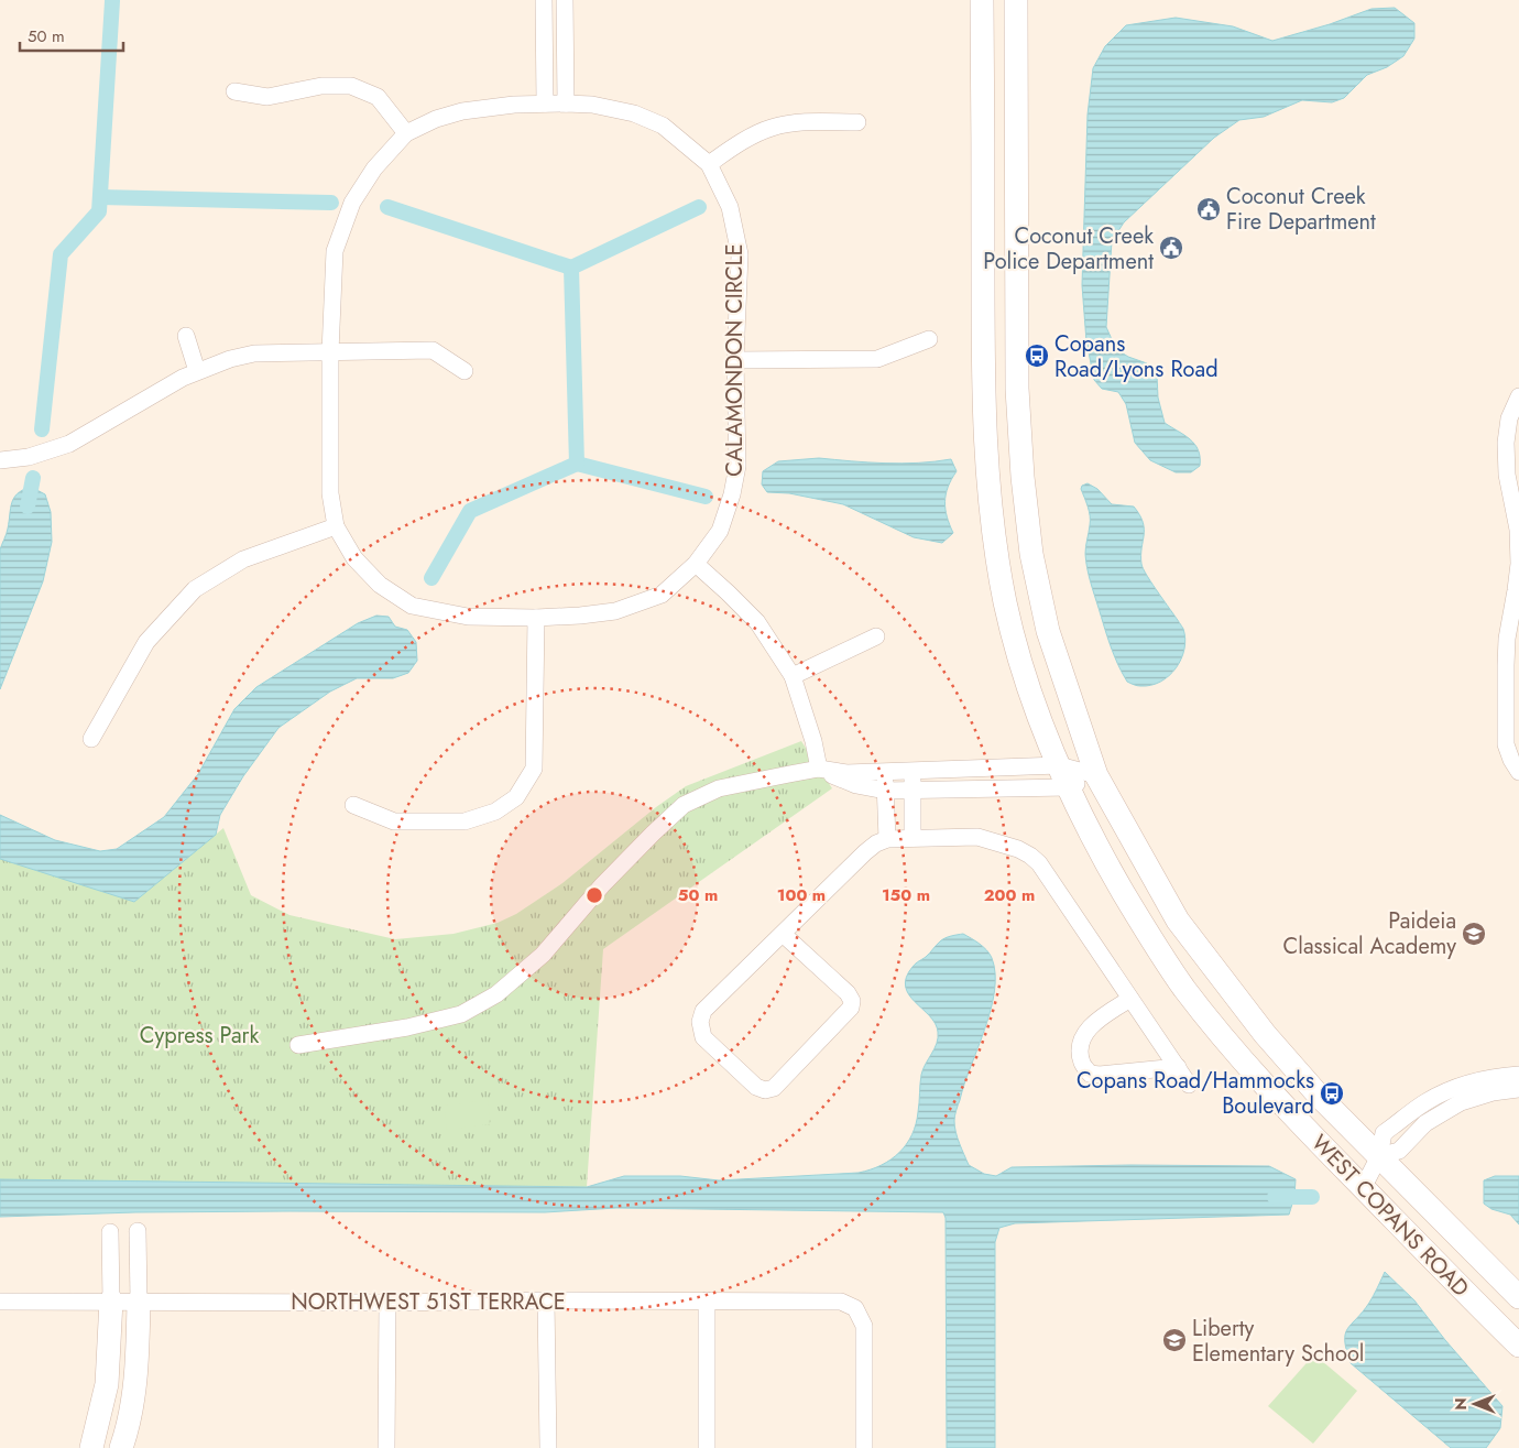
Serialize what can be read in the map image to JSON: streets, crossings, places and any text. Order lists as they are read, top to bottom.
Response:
{
  "streets": {
    "main road": ["WEST COPANS ROAD"],
    "street": ["CALAMONDON CIRCLE", "NORTHWEST 51ST TERRACE"]
  },
  "parks": ["Cypress Park"],
  "places": {
    "public building": ["Coconut Creek Fire Department", "Coconut Creek Police Department"],
    "bus stop": ["Copans Road/Lyons Road", "Copans Road/Hammocks Boulevard"],
    "school or university": ["Paideia Classical Academy", "Liberty Elementary School"]
  },
  "scale_bar": "50 m",
  "north": "left",
  "rings": [
    "50 m",
    "100 m",
    "150 m",
    "200 m"
  ]
}
